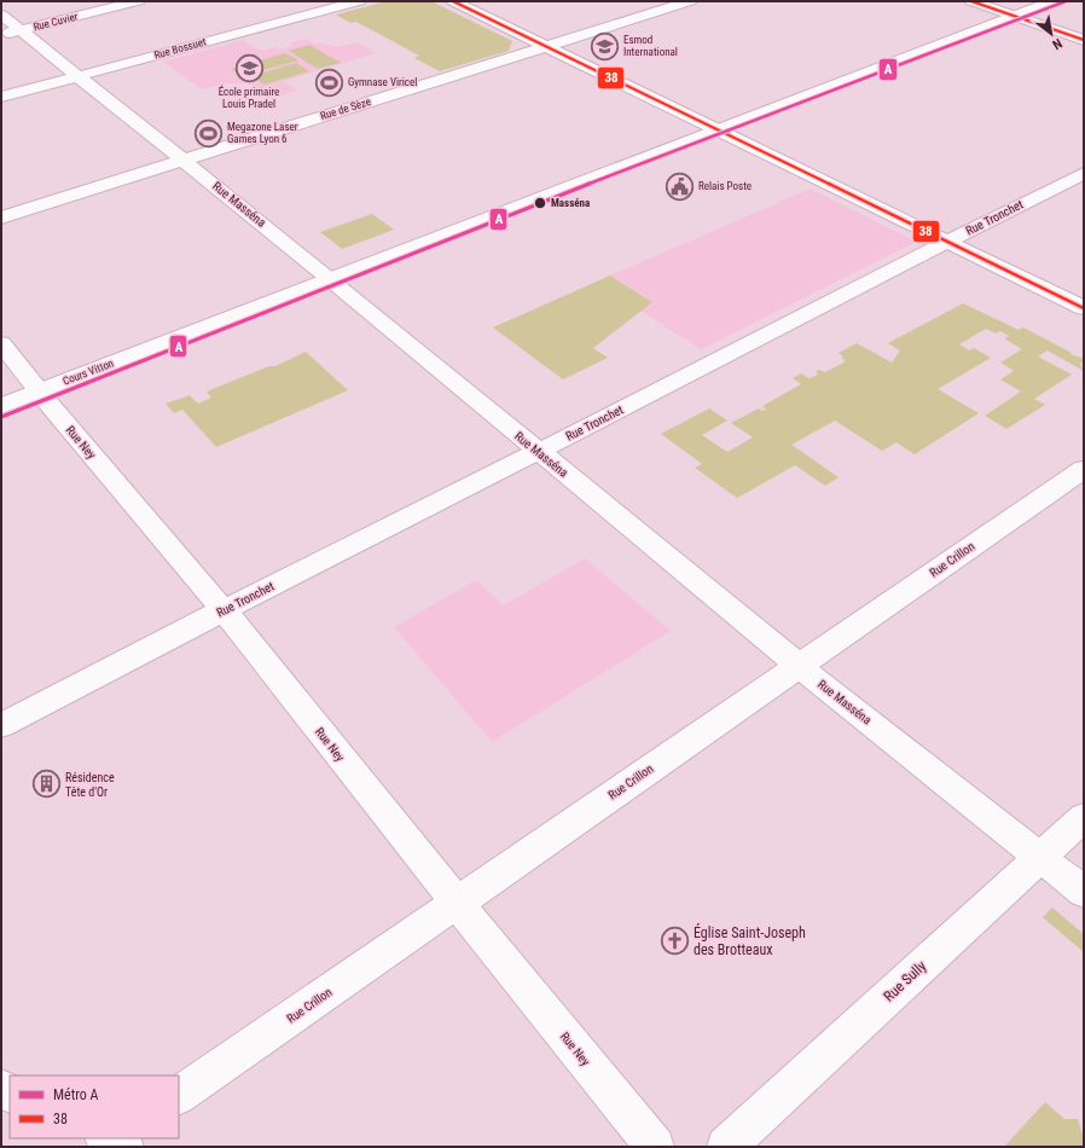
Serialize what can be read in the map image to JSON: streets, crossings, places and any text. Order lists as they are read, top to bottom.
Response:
{
  "streets": {
    "street": [
      "Rue Cuvier",
      "Rue Bossuet",
      "Rue de Sèze",
      "Rue Masséna",
      "Rue Tronchet",
      "Cours Vitton",
      "Rue Ney",
      "Rue Crillon",
      "Rue Sully"
    ]
  },
  "crossings": [
    ["Rue Cuvier", "Rue Masséna"],
    ["Rue Bossuet", "Rue Masséna"],
    ["Rue de Sèze", "Rue Masséna"],
    ["Rue Masséna", "Rue Tronchet"],
    ["Rue Masséna", "Cours Vitton"],
    ["Rue Masséna", "Rue Crillon"],
    ["Rue Masséna", "Rue Sully"],
    ["Rue Tronchet", "Rue Ney"],
    ["Cours Vitton", "Rue Ney"],
    ["Rue Ney", "Rue Crillon"]
  ],
  "places": {
    "school or university": ["Esmod International", "École primaire Louis Pradel"],
    "sports": ["Gymnase Viricel", "Megazone Laser Games Lyon 6"],
    "public building": ["Relais Poste"],
    "other": ["Masséna"],
    "building": ["Résidence Tête d'Or"],
    "church": ["Église Saint-Joseph des Brotteaux"]
  },
  "lines": ["metro line A", "transit line 38"],
  "legend": ["Métro A", "38"],
  "north": "bottom right"
}
